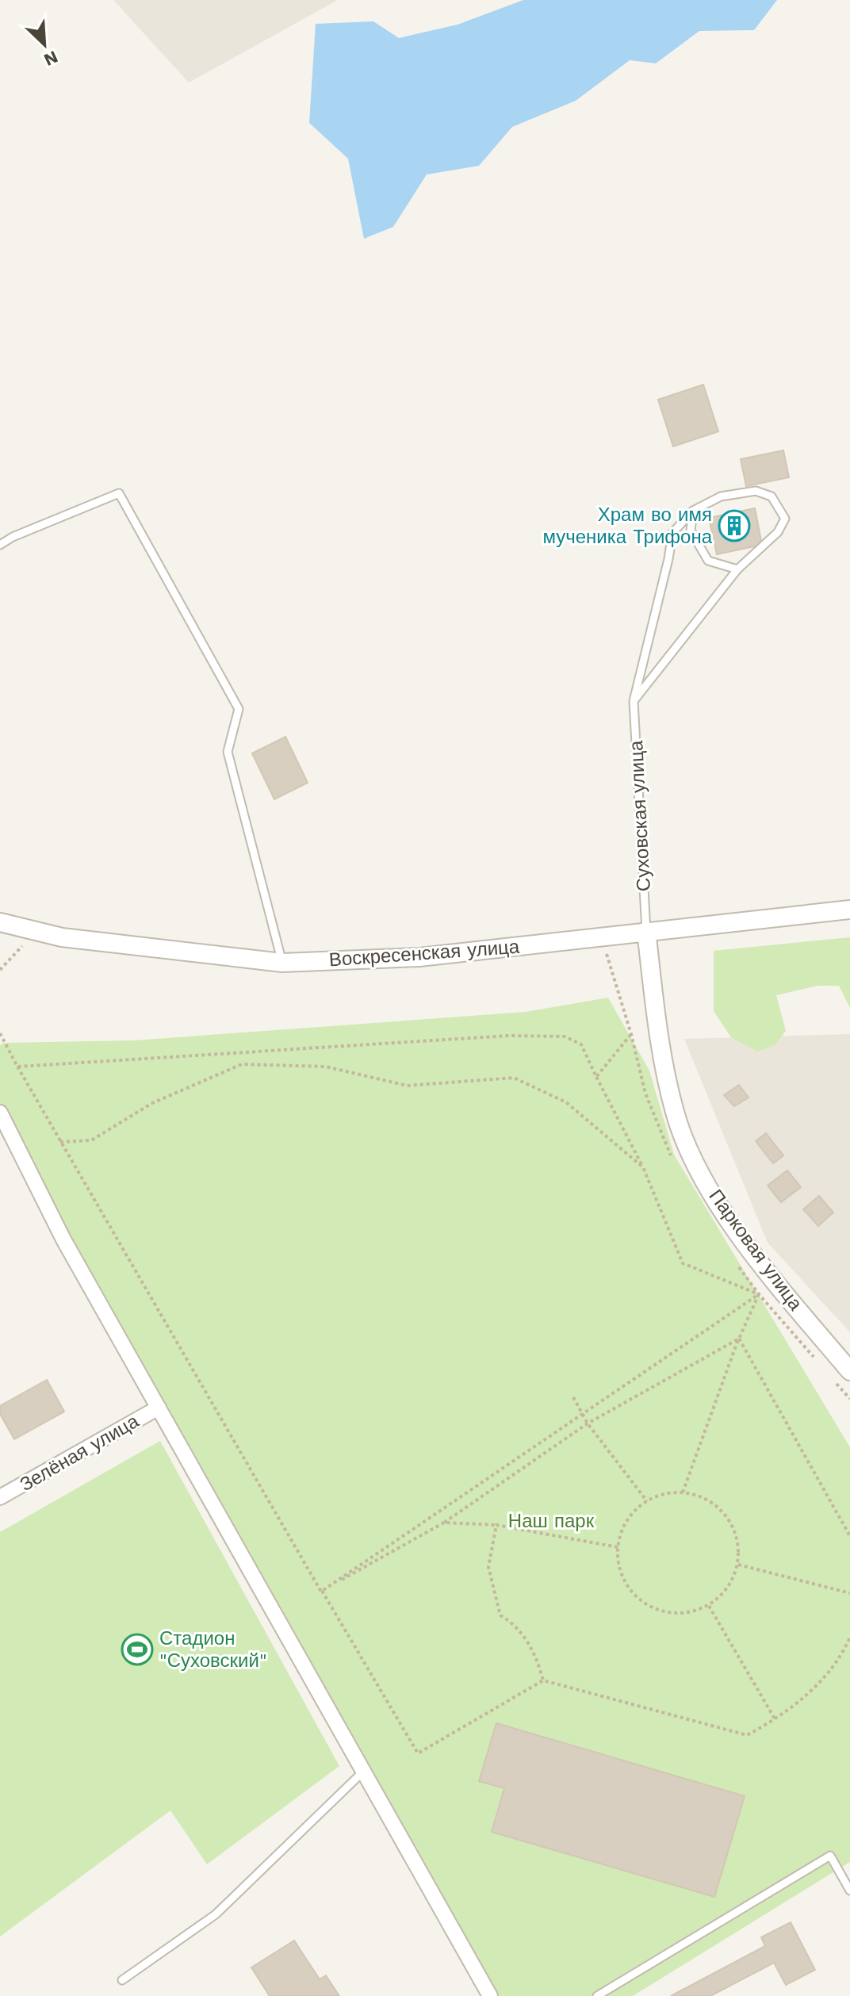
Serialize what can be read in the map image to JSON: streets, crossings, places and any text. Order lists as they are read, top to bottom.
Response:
{
  "streets": {
    "street": ["Воскресенская улица", "Парковая улица", "Зелёная улица"],
    "lane": ["Суховская улица"]
  },
  "crossings": [
    ["Суховская улица", "Воскресенская улица"],
    ["Суховская улица", "Парковая улица"],
    ["Воскресенская улица", "Парковая улица"]
  ],
  "parks": ["Наш парк"],
  "places": {
    "building": ["Храм во имя мученика Трифона"],
    "sports": ["Стадион \"Суховский\""]
  },
  "north": "bottom right"
}
